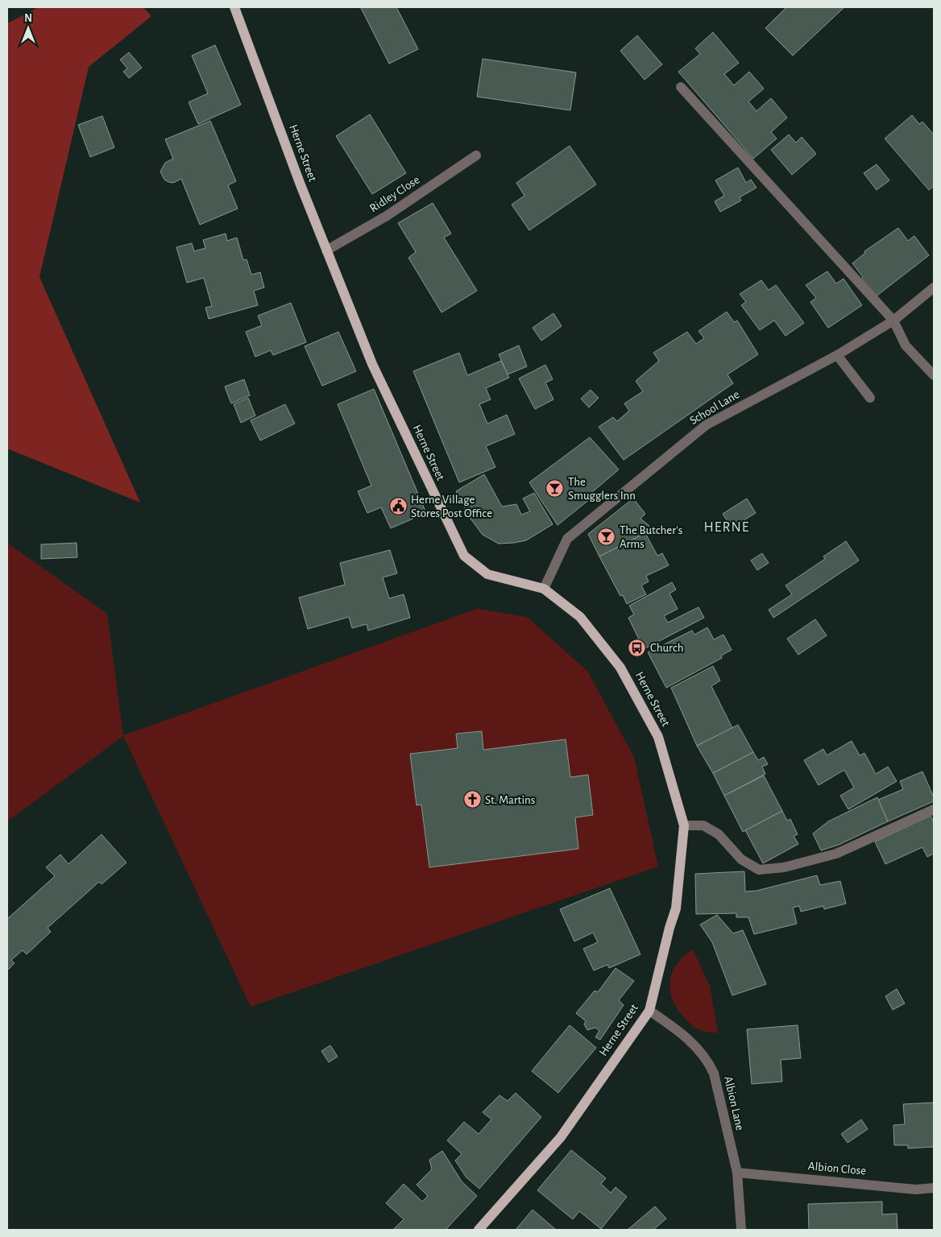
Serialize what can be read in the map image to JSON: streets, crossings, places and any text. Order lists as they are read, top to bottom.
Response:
{
  "streets": {
    "main road": ["Herne Street"],
    "street": [
      "Ridley Close",
      "School Lane",
      "Albion Lane",
      "Albion Close"
    ]
  },
  "crossings": [
    ["Herne Street", "Ridley Close"],
    ["Herne Street", "School Lane"],
    ["Herne Street", "Albion Lane"],
    ["Albion Lane", "Albion Close"]
  ],
  "districts": ["HERNE"],
  "places": {
    "bar": ["The Smugglers Inn", "The Butcher's Arms"],
    "public building": ["Herne Village Stores Post Office"],
    "bus stop": ["Church"],
    "church": ["St. Martins"]
  },
  "north": "top"
}
